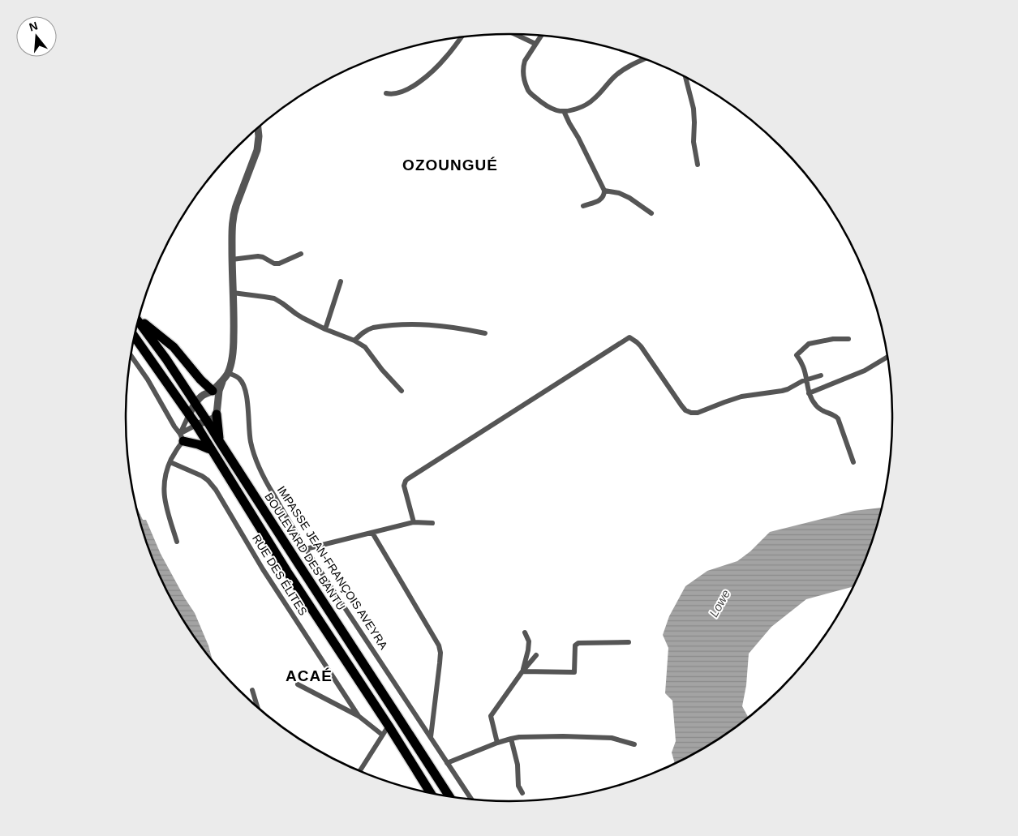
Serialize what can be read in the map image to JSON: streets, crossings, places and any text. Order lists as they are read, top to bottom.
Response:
{
  "streets": {
    "highway": ["BOULEVARD DES BANTU"],
    "street": ["IMPASSE JEAN-FRANÇOIS AVEYRA", "RUE DES ÉLITES"]
  },
  "districts": ["OZOUNGUÉ", "ACAÉ"],
  "water": ["Lowe"],
  "north": "top"
}
